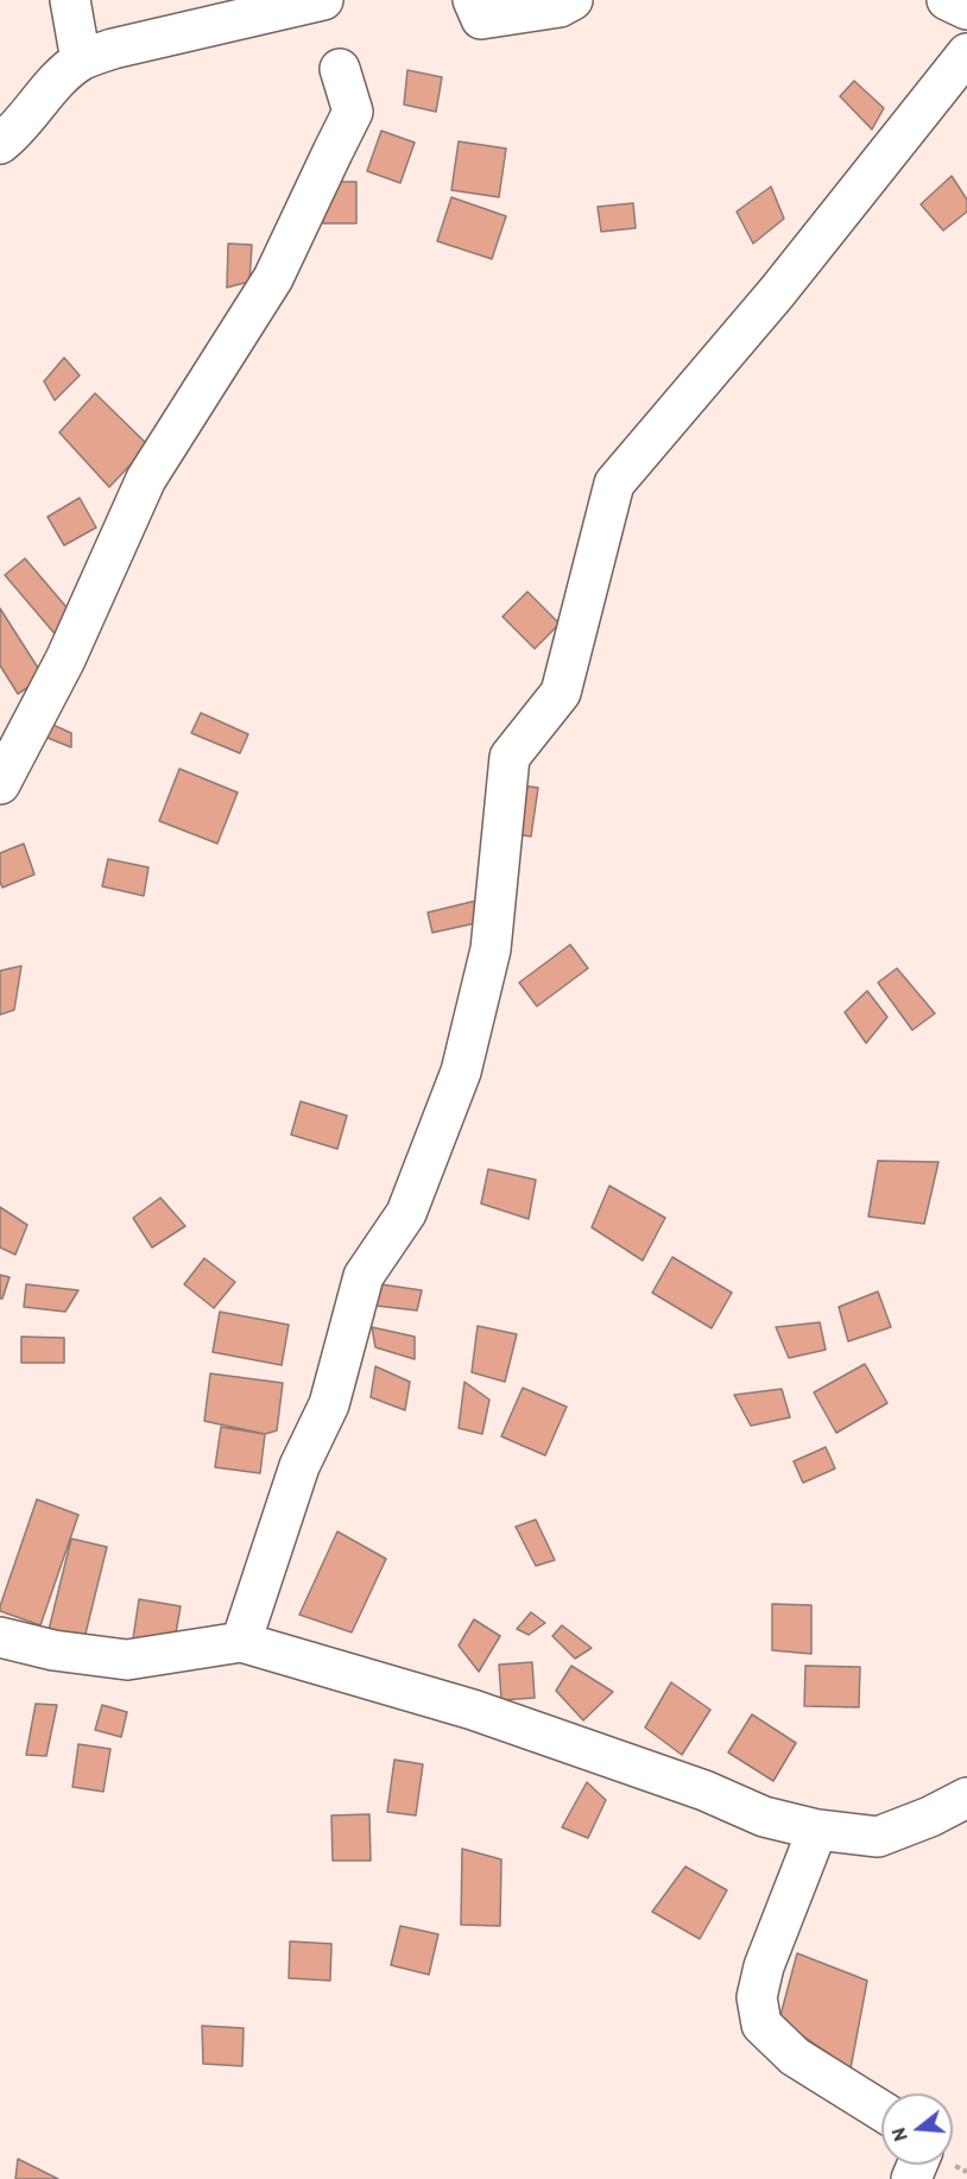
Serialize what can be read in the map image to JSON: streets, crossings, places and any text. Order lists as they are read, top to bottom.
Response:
{
  "north": "left"
}
